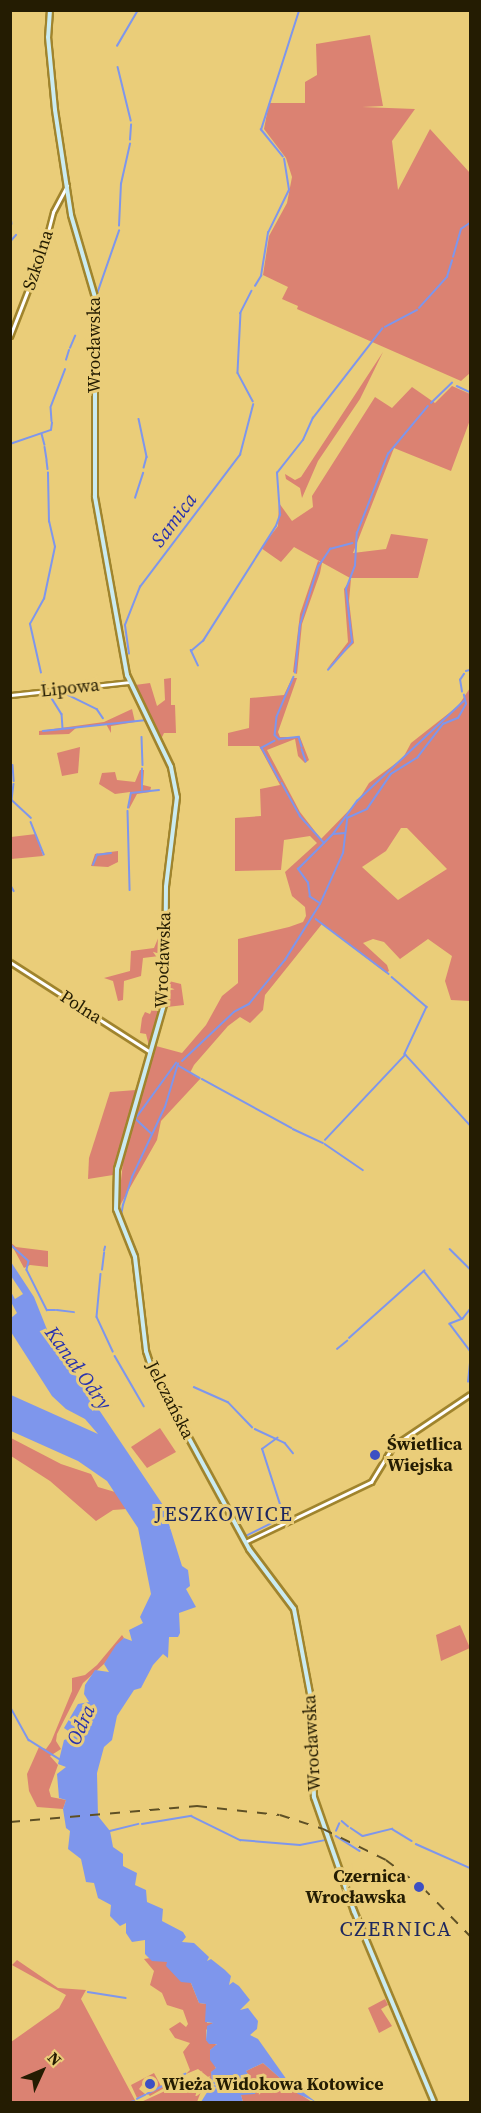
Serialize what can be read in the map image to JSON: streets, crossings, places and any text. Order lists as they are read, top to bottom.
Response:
{
  "streets": {
    "main road": ["Wrocławska", "Jelczańska"],
    "street": ["Szkolna", "Lipowa", "Polna"]
  },
  "crossings": [
    ["Szkolna", "Wrocławska"],
    ["Wrocławska", "Lipowa"],
    ["Wrocławska", "Polna"],
    ["Wrocławska", "Jelczańska"]
  ],
  "districts": ["JESZKOWICE", "CZERNICA"],
  "water": ["Samica", "Kanał Odry", "Odra"],
  "places": ["Świetlica Wiejska", "Czernica Wrocławska", "Wieża Widokowa Kotowice"],
  "north": "top right"
}
